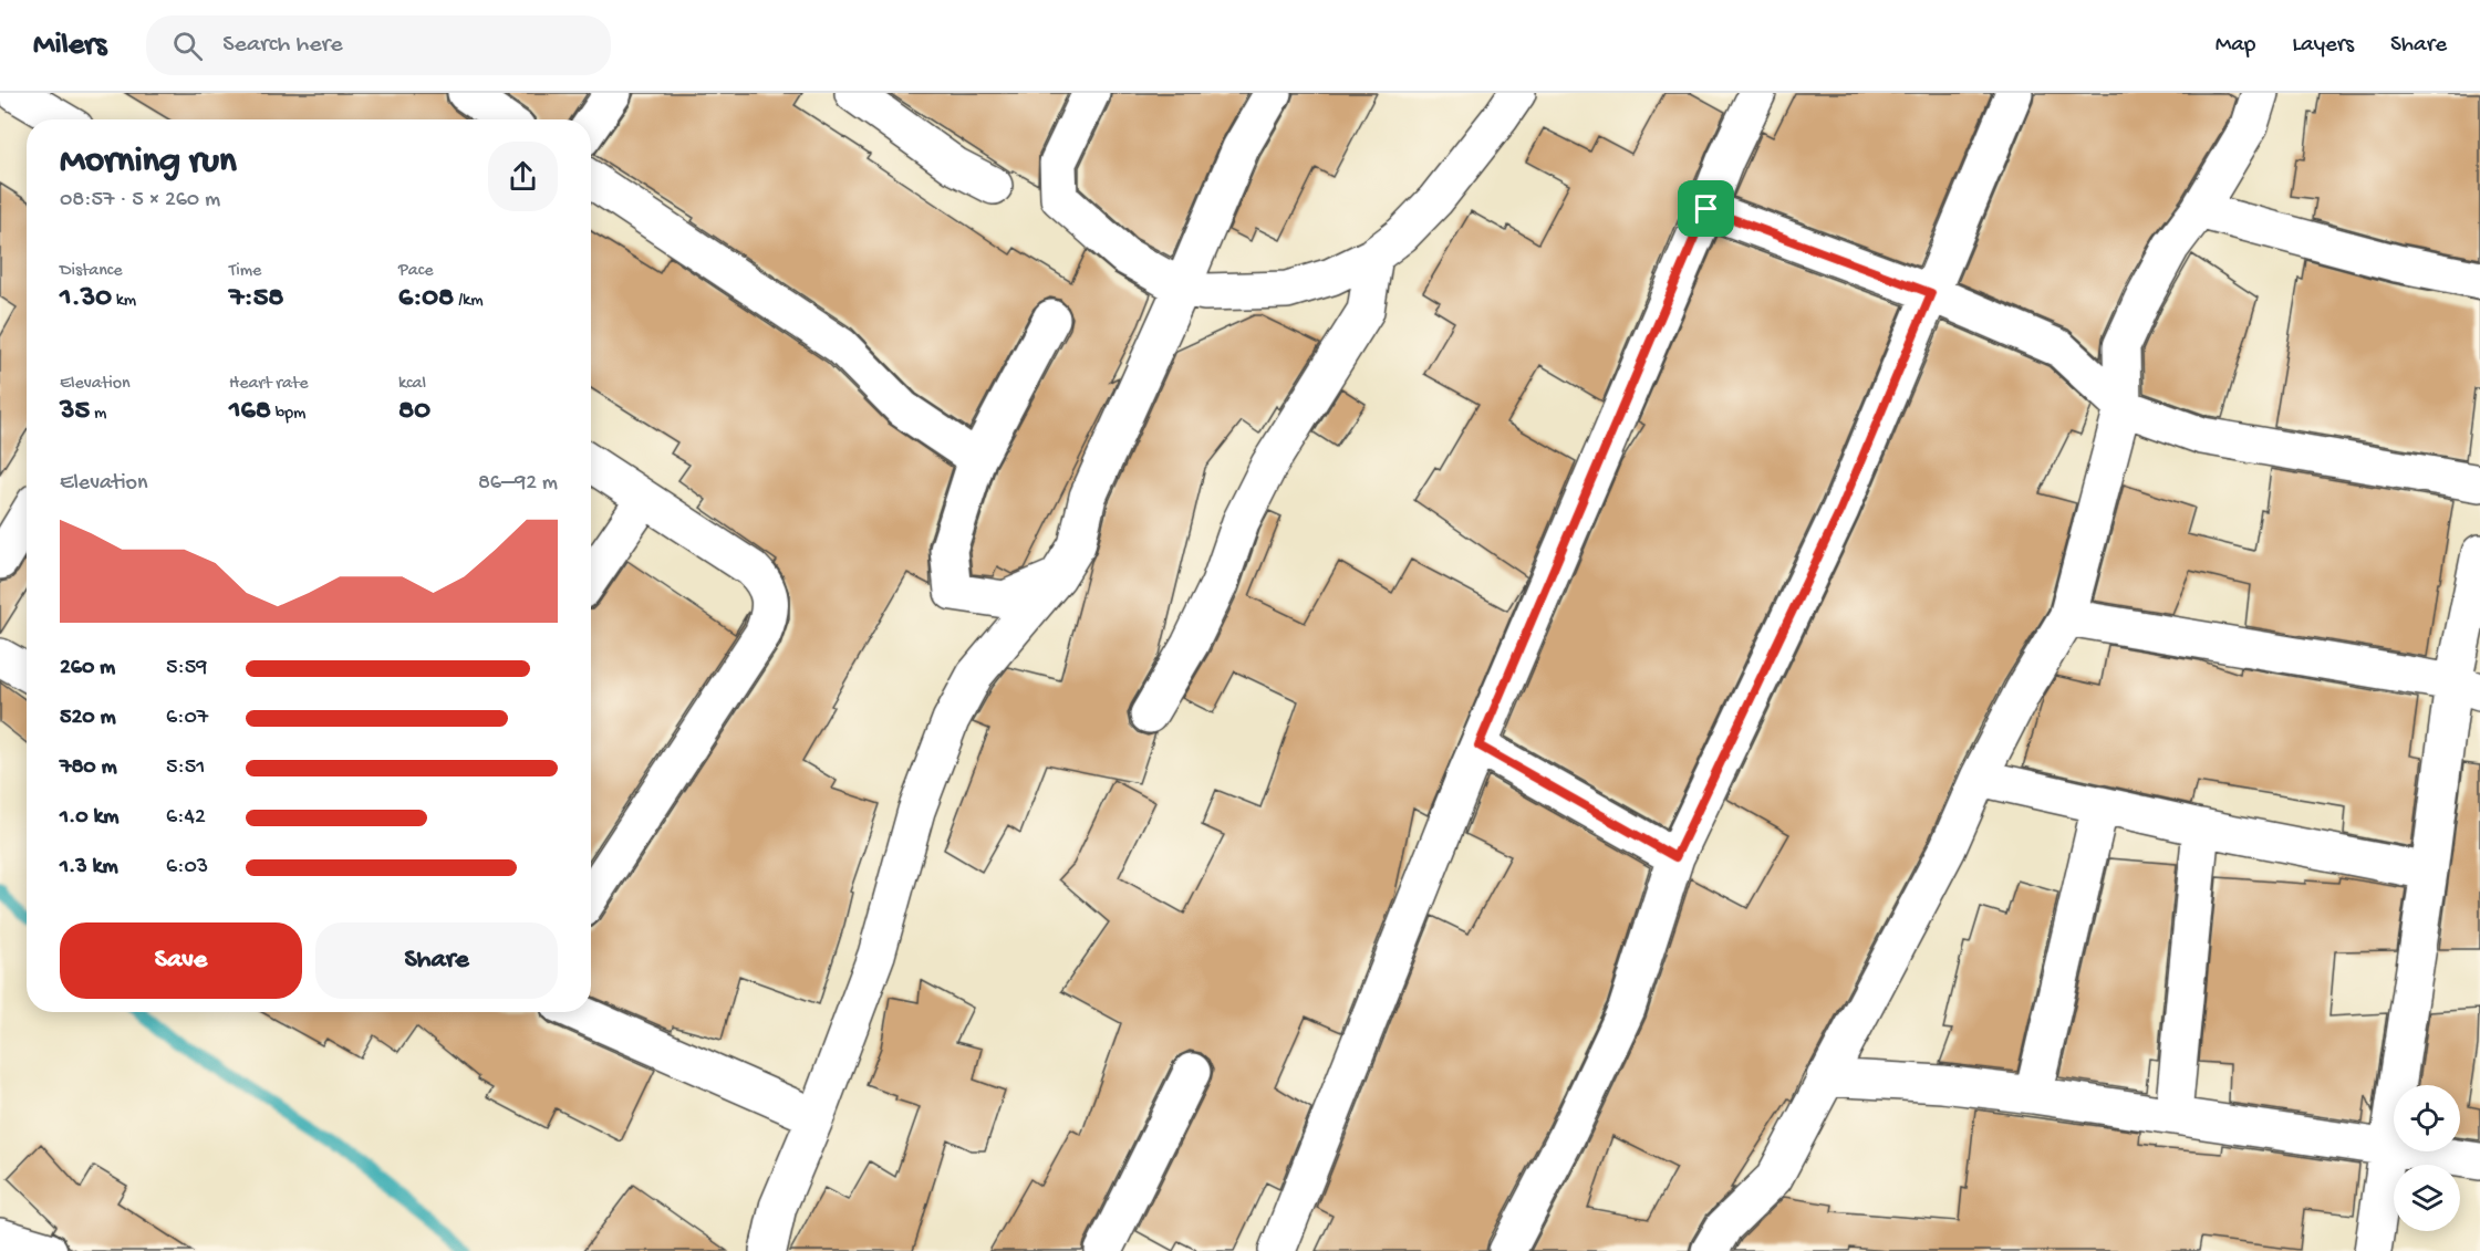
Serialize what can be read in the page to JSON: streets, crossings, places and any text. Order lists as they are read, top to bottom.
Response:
{
  "page": {
    "header": "Milers",
    "search": "Search here",
    "nav": ["Map", "Layers", "Share"],
    "heading": ["Morning run", "08:57 · 5 × 260 m"],
    "stats": [
      ["Distance", "1.30 km"],
      ["Time", "7:58"],
      ["Pace", "6:08 /km"],
      ["Elevation", "35 m"],
      ["Heart rate", "168 bpm"],
      ["kcal", "80"]
    ],
    "chart": ["Elevation", "86–92 m"],
    "list": [
      {
        "name": "260 m",
        "note": "5:59"
      },
      {
        "name": "520 m",
        "note": "6:07"
      },
      {
        "name": "780 m",
        "note": "5:51"
      },
      {
        "name": "1.0 km",
        "note": "6:42"
      },
      {
        "name": "1.3 km",
        "note": "6:03"
      }
    ],
    "buttons": ["Save", "Share"]
  }
}
